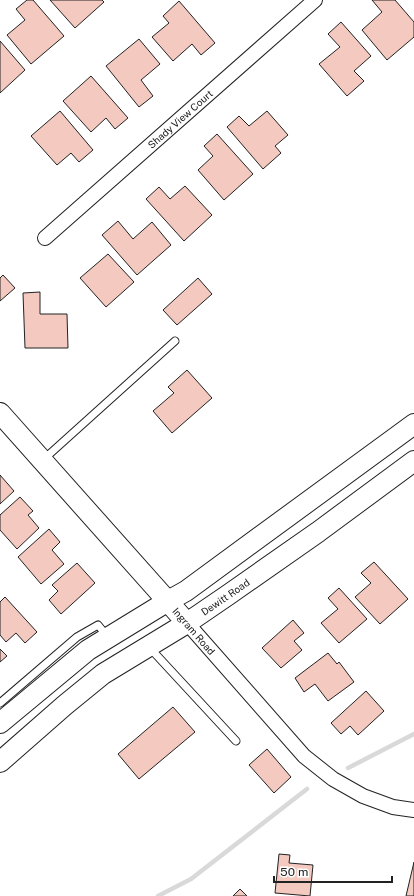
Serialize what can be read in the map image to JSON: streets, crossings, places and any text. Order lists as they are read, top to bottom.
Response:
{
  "streets": {
    "main road": ["Dewitt Road", "Ingram Road"],
    "street": ["Shady View Court"]
  },
  "crossings": [
    ["Dewitt Road", "Ingram Road"]
  ],
  "scale_bar": "50 m"
}
